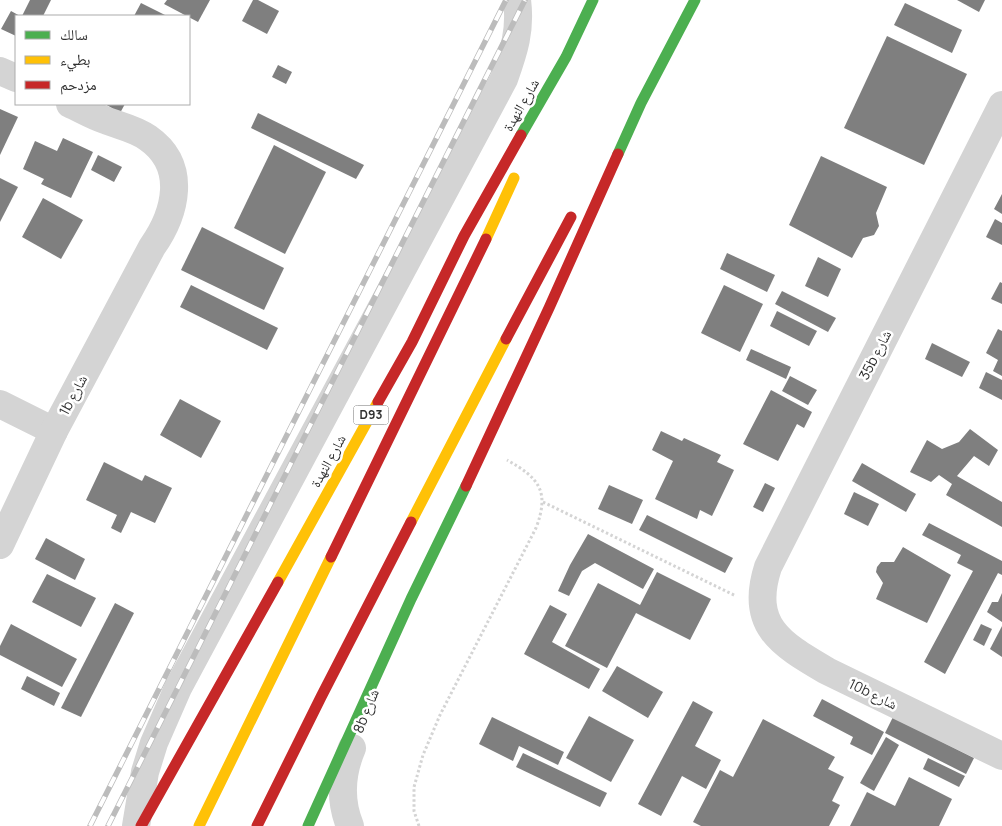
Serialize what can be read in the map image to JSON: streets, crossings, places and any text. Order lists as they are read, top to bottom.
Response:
{
  "streets": {
    "main road": ["شارع النهدة", "D93"],
    "street": [
      "35b شارع",
      "1b شارع",
      "10b شارع",
      "8b شارع"
    ]
  },
  "crossings": [
    ["35b شارع", "10b شارع"]
  ],
  "legend": ["سالك", "بطيء", "مزدحم"]
}
